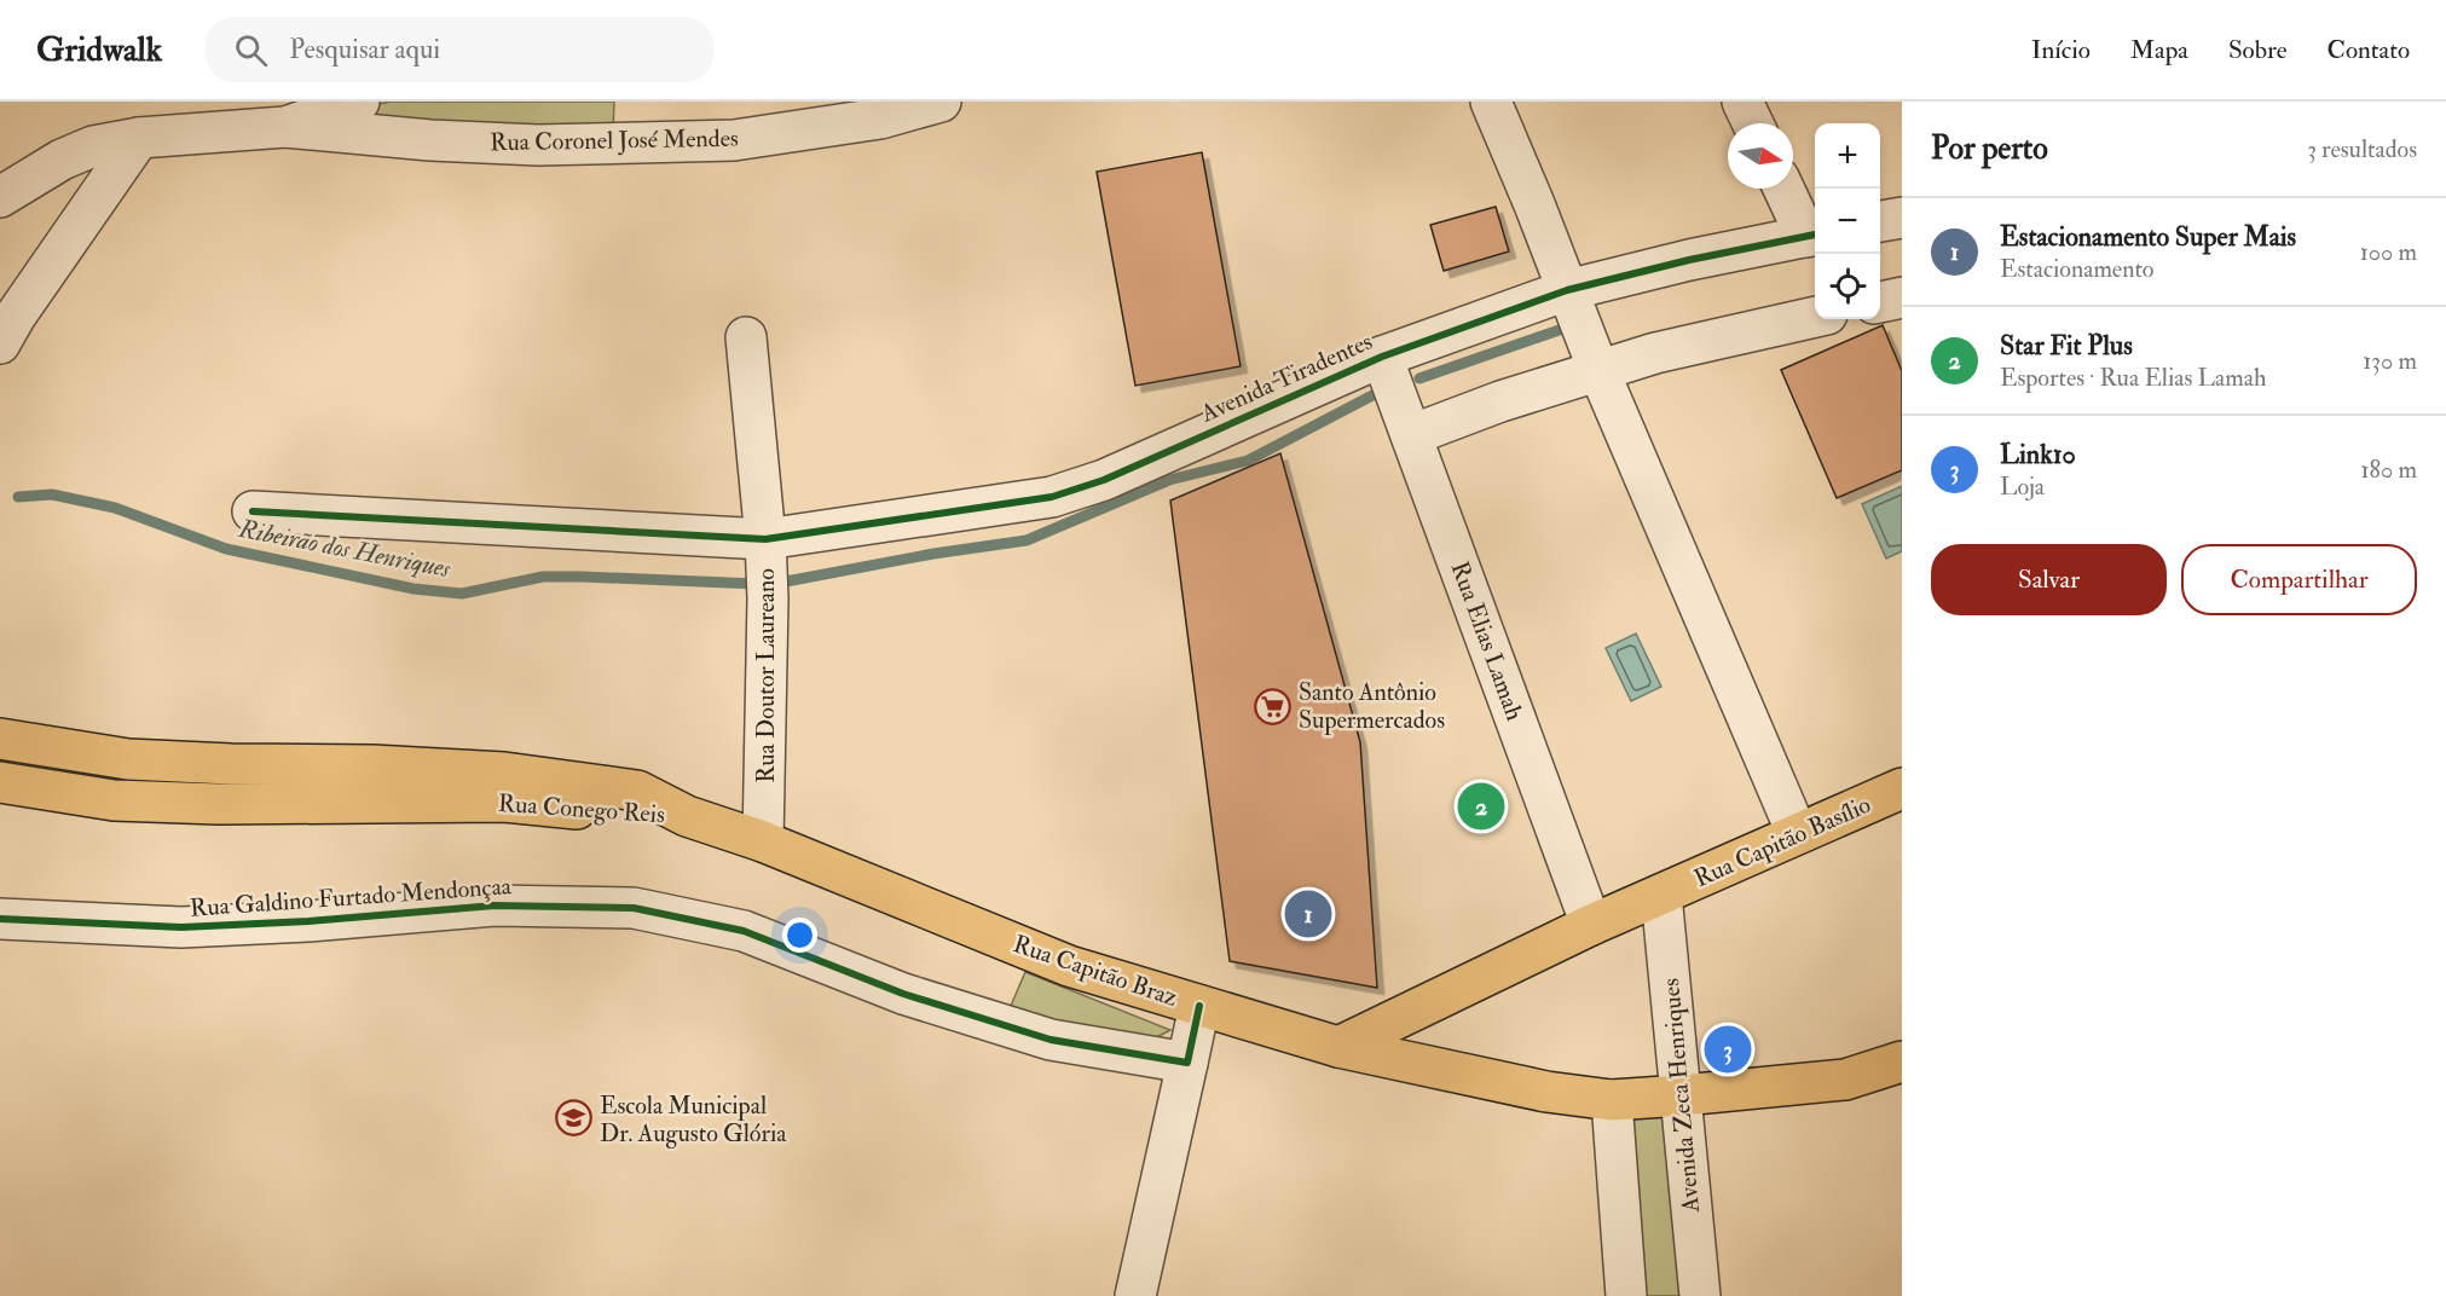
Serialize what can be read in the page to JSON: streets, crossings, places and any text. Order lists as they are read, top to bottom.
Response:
{
  "streets": {
    "main road": ["Rua Conego Reis", "Rua Capitão Basílio", "Rua Capitão Braz"],
    "street": [
      "Rua Coronel José Mendes",
      "Avenida Tiradentes",
      "Rua Elias Lamah",
      "Rua Doutor Laureano",
      "Rua Galdino Furtado Mendonçaa",
      "Avenida Zeca Henriques"
    ]
  },
  "crossings": [
    ["Avenida Tiradentes", "Rua Elias Lamah"],
    ["Avenida Tiradentes", "Rua Doutor Laureano"],
    ["Rua Doutor Laureano", "Rua Capitão Braz"],
    ["Rua Conego Reis", "Rua Capitão Braz"],
    ["Rua Capitão Basílio", "Avenida Zeca Henriques"]
  ],
  "water": ["Ribeirão dos Henriques"],
  "places": {
    "supermarket": ["Santo Antônio Supermercados"],
    "school or university": ["Escola Municipal Dr. Augusto Glória"]
  },
  "north": "right",
  "page": {
    "header": "Gridwalk",
    "search": "Pesquisar aqui",
    "nav": [
      "Início",
      "Mapa",
      "Sobre",
      "Contato"
    ],
    "heading": ["Por perto", "3 resultados"],
    "map_buttons": ["+", "−"],
    "list": [
      {
        "mark": "1",
        "name": "Estacionamento Super Mais",
        "note": "Estacionamento",
        "value": "100 m"
      },
      {
        "mark": "2",
        "name": "Star Fit Plus",
        "note": "Esportes · Rua Elias Lamah",
        "value": "130 m"
      },
      {
        "mark": "3",
        "name": "Link10",
        "note": "Loja",
        "value": "180 m"
      }
    ],
    "buttons": ["Salvar", "Compartilhar"],
    "pins": ["2", "1", "3"]
  }
}
